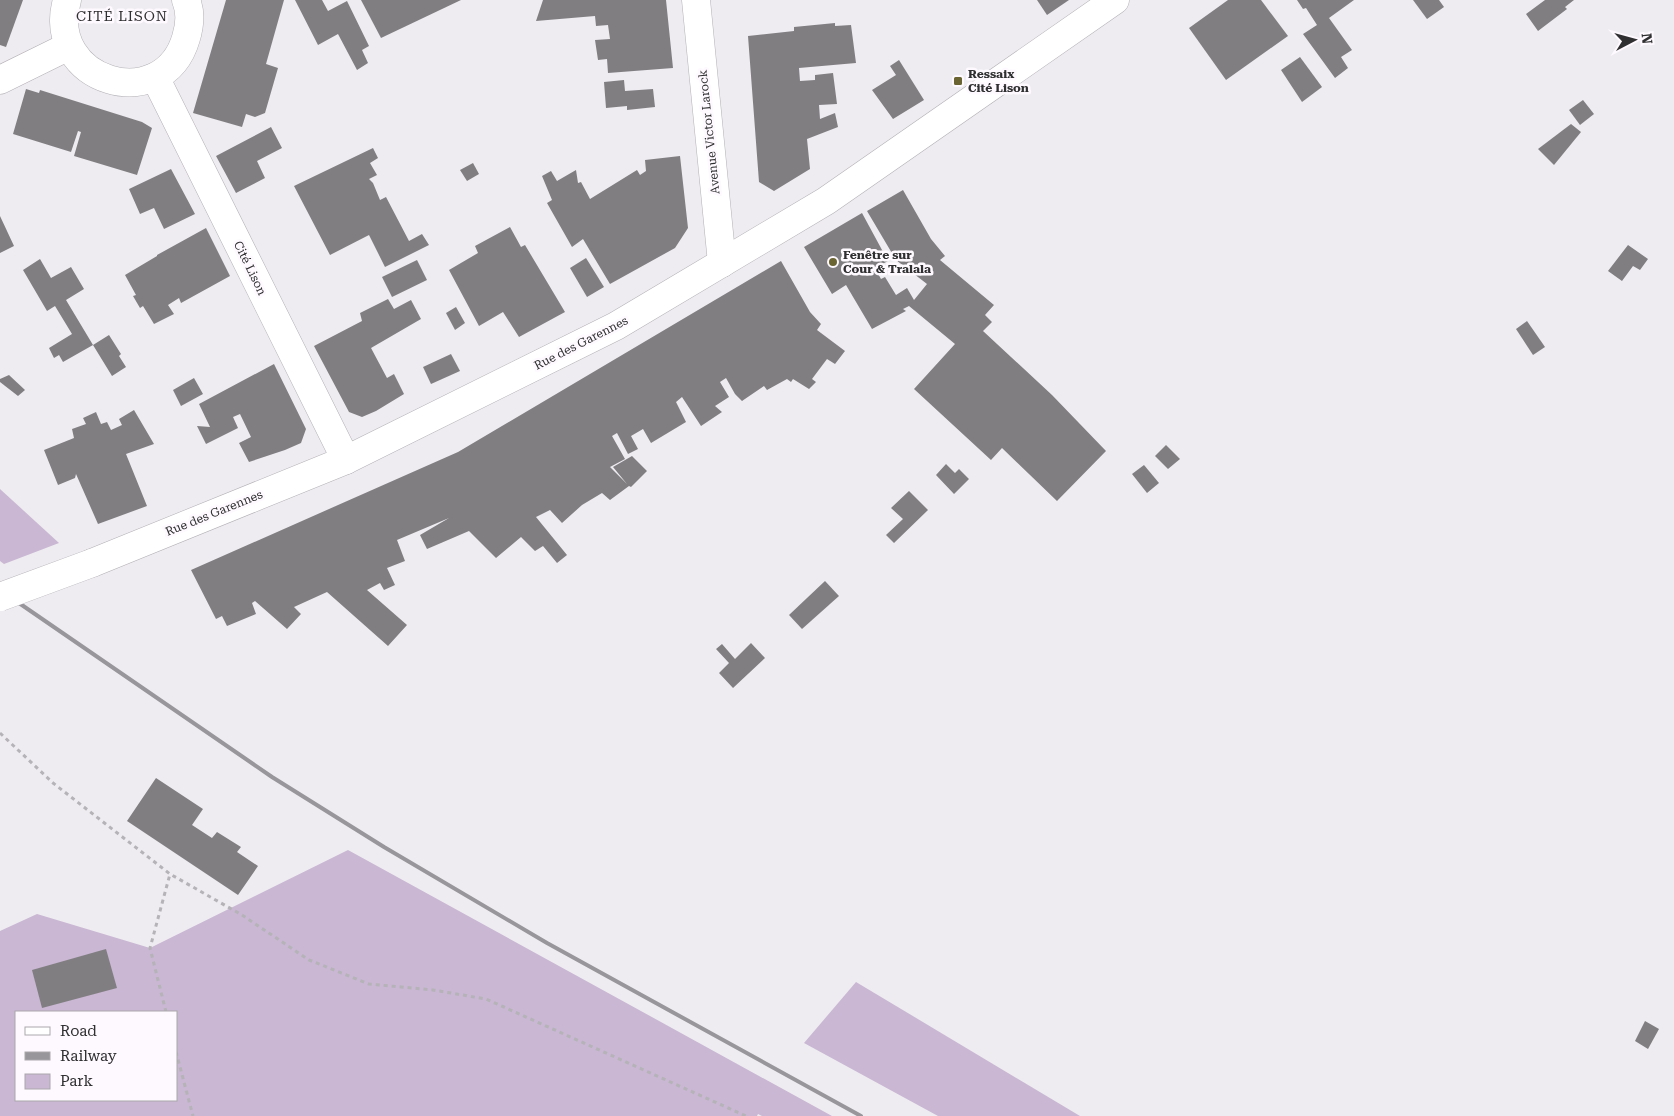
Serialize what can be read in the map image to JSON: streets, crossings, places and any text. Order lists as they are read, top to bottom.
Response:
{
  "streets": {
    "street": ["Avenue Victor Larock", "Cité Lison", "Rue des Garennes"]
  },
  "crossings": [
    ["Avenue Victor Larock", "Rue des Garennes"],
    ["Cité Lison", "Rue des Garennes"]
  ],
  "districts": ["CITÉ LISON"],
  "places": {
    "transit": ["Ressaix Cité Lison"],
    "other": ["Fenêtre sur Cour & Tralala"]
  },
  "legend": ["Road", "Railway", "Park"],
  "north": "right"
}
